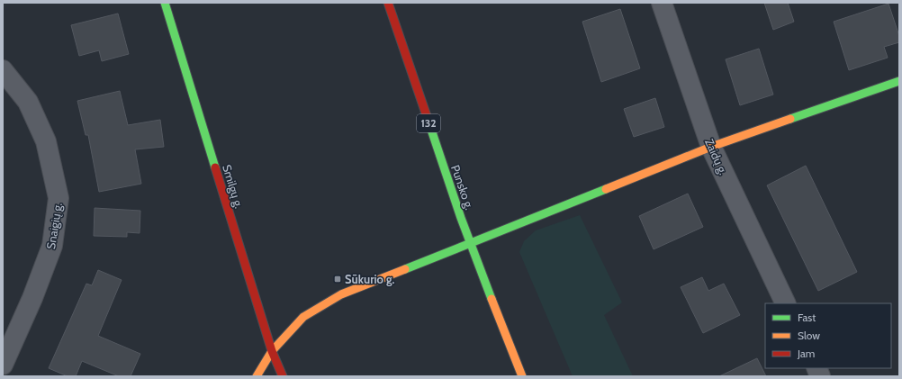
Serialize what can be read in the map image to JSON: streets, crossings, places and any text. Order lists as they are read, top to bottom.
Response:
{
  "streets": {
    "street": [
      "132",
      "Zaidų g.",
      "Smilgų g.",
      "Punsko g.",
      "Snaigių g."
    ]
  },
  "places": {
    "transit": ["Sūkurio g."]
  },
  "legend": ["Fast", "Slow", "Jam"]
}
